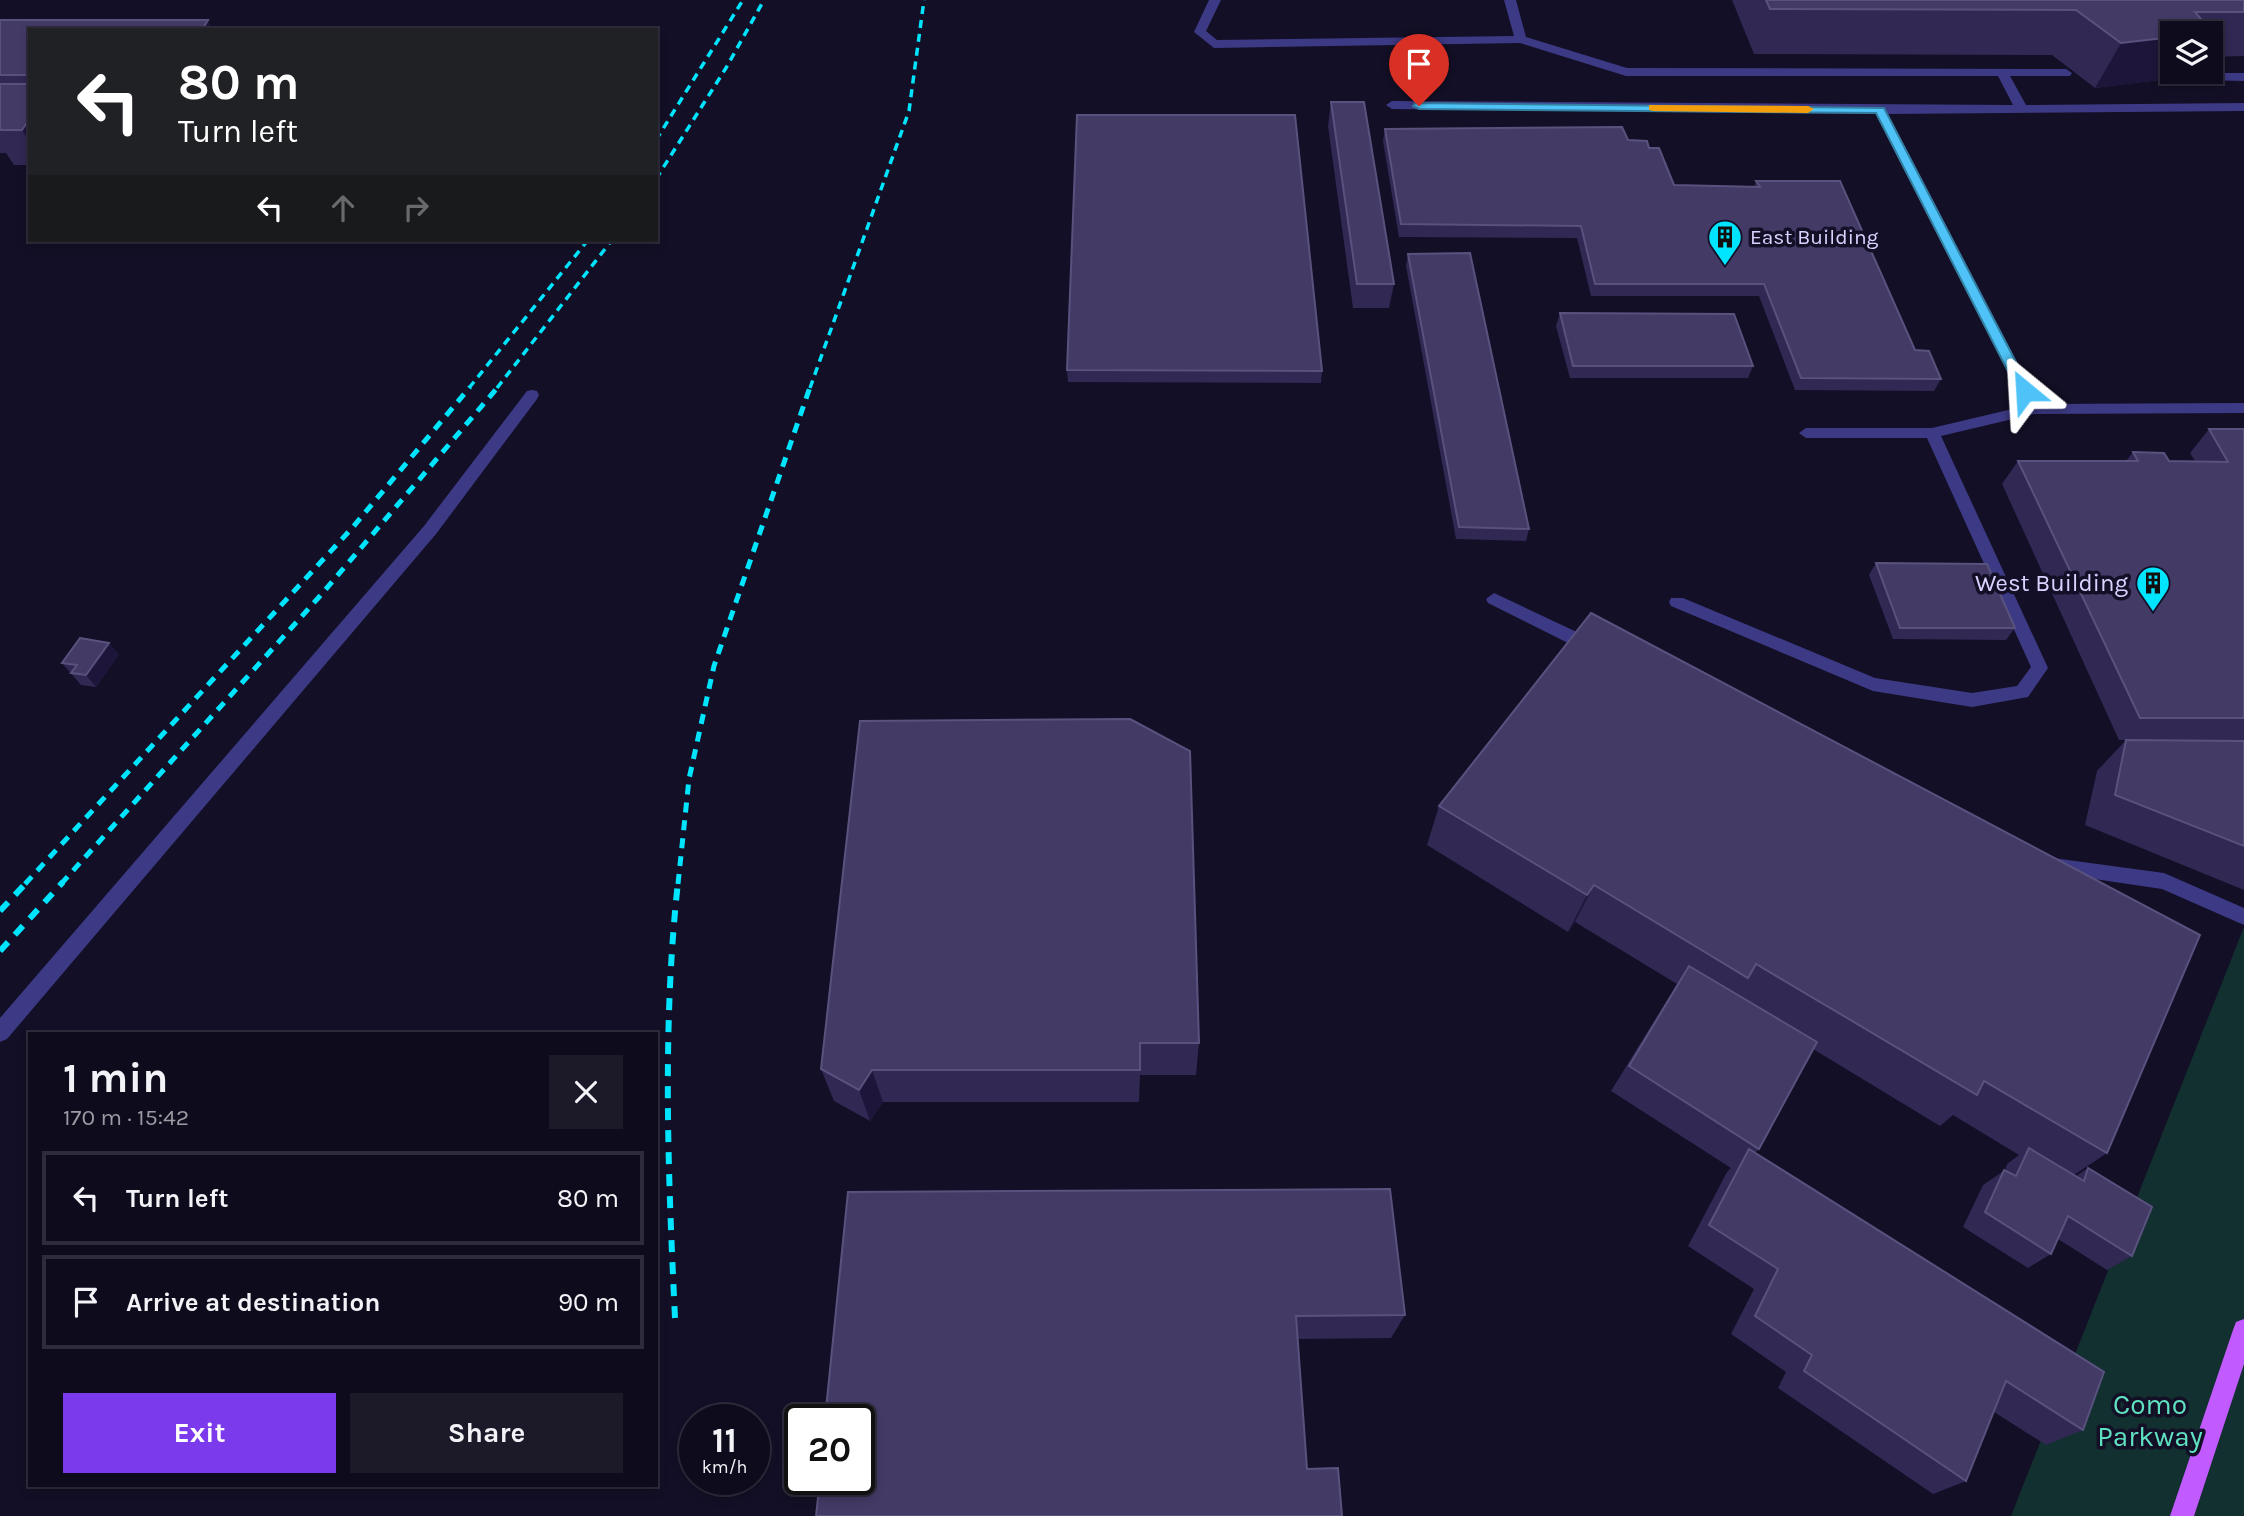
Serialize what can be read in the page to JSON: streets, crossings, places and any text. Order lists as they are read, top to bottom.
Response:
{
  "parks": ["Como Parkway"],
  "places": {
    "building": ["East Building", "West Building"]
  },
  "page": {
    "turn": ["80 m", "Turn left"],
    "heading": ["1 min", "170 m · 15:42"],
    "list": [
      {
        "name": "Turn left",
        "value": "80 m"
      },
      {
        "name": "Arrive at destination",
        "value": "90 m"
      }
    ],
    "buttons": ["Exit", "Share"],
    "speed": "11 km/h",
    "limit": "20"
  }
}
